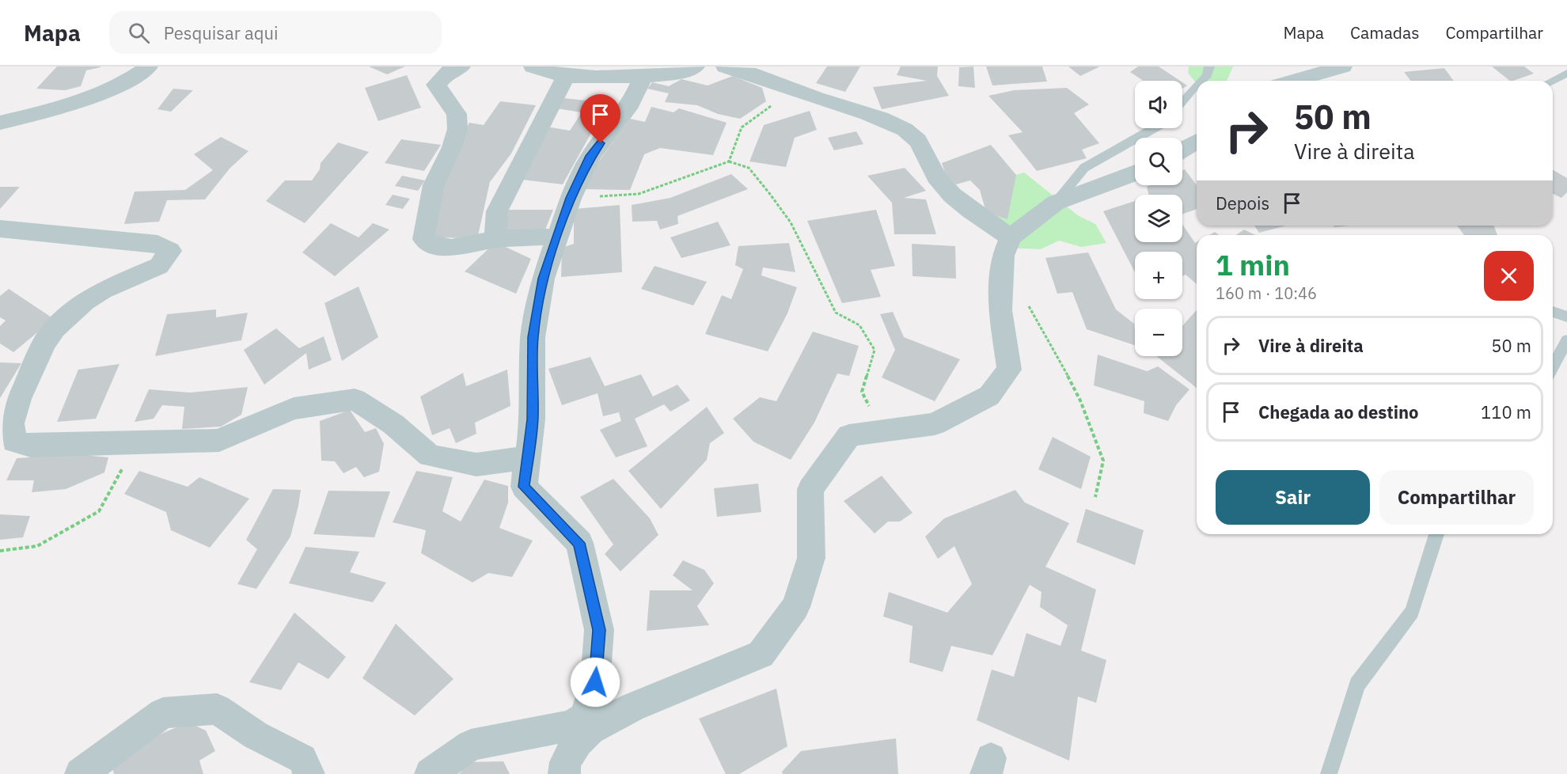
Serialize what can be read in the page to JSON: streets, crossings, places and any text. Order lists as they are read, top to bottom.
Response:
{
  "page": {
    "header": "Mapa",
    "search": "Pesquisar aqui",
    "nav": ["Mapa", "Camadas", "Compartilhar"],
    "map_buttons": ["+", "−"],
    "turn": ["50 m", "Vire à direita"],
    "then": "Depois",
    "heading": ["1 min", "160 m · 10:46"],
    "list": [
      {
        "name": "Vire à direita",
        "value": "50 m"
      },
      {
        "name": "Chegada ao destino",
        "value": "110 m"
      }
    ],
    "buttons": ["Sair", "Compartilhar"]
  }
}
